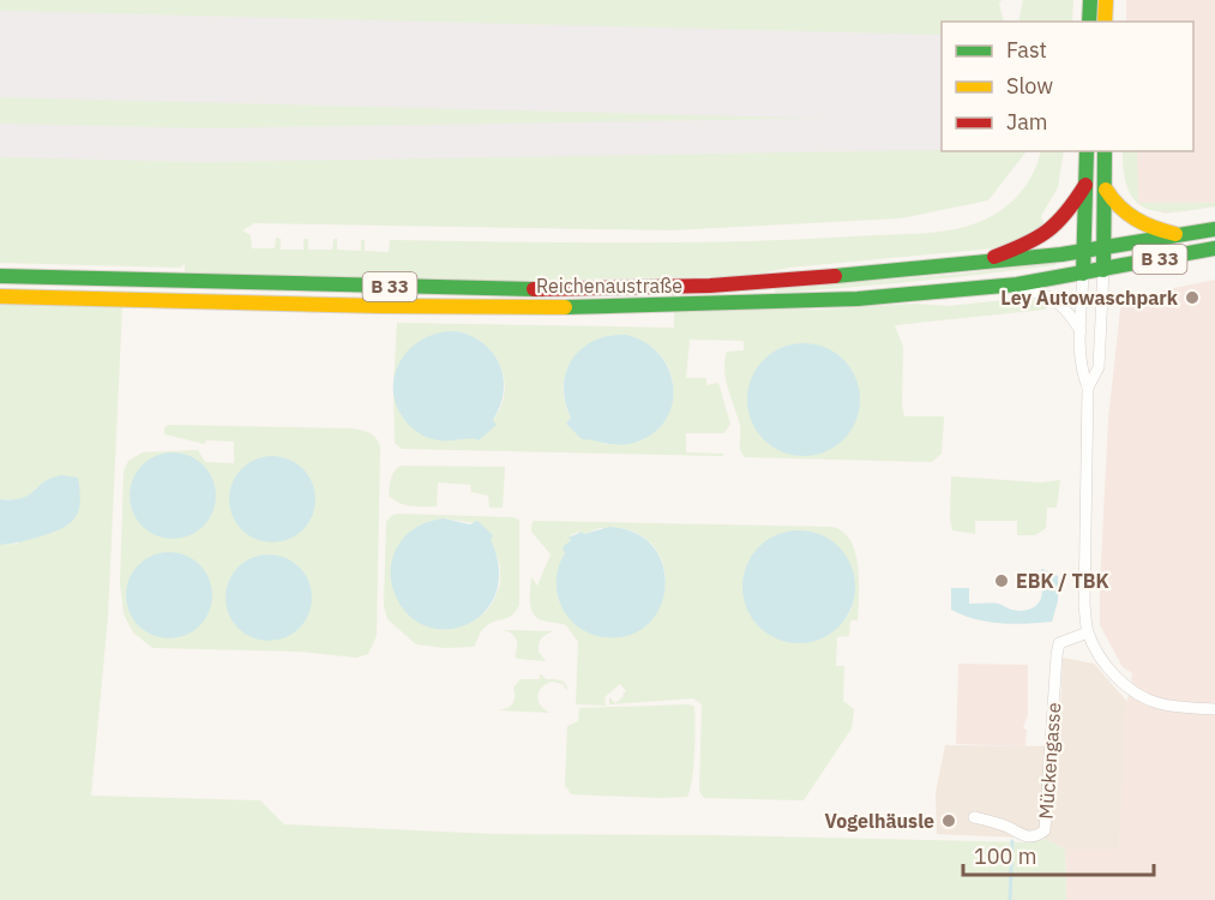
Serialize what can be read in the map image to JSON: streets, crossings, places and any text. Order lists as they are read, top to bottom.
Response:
{
  "streets": {
    "main road": ["B 33", "Reichenaustraße"],
    "street": ["Mückengasse"]
  },
  "places": ["Ley Autowaschpark", "EBK / TBK", "Vogelhäusle"],
  "legend": ["Fast", "Slow", "Jam"],
  "scale_bar": "100 m"
}
